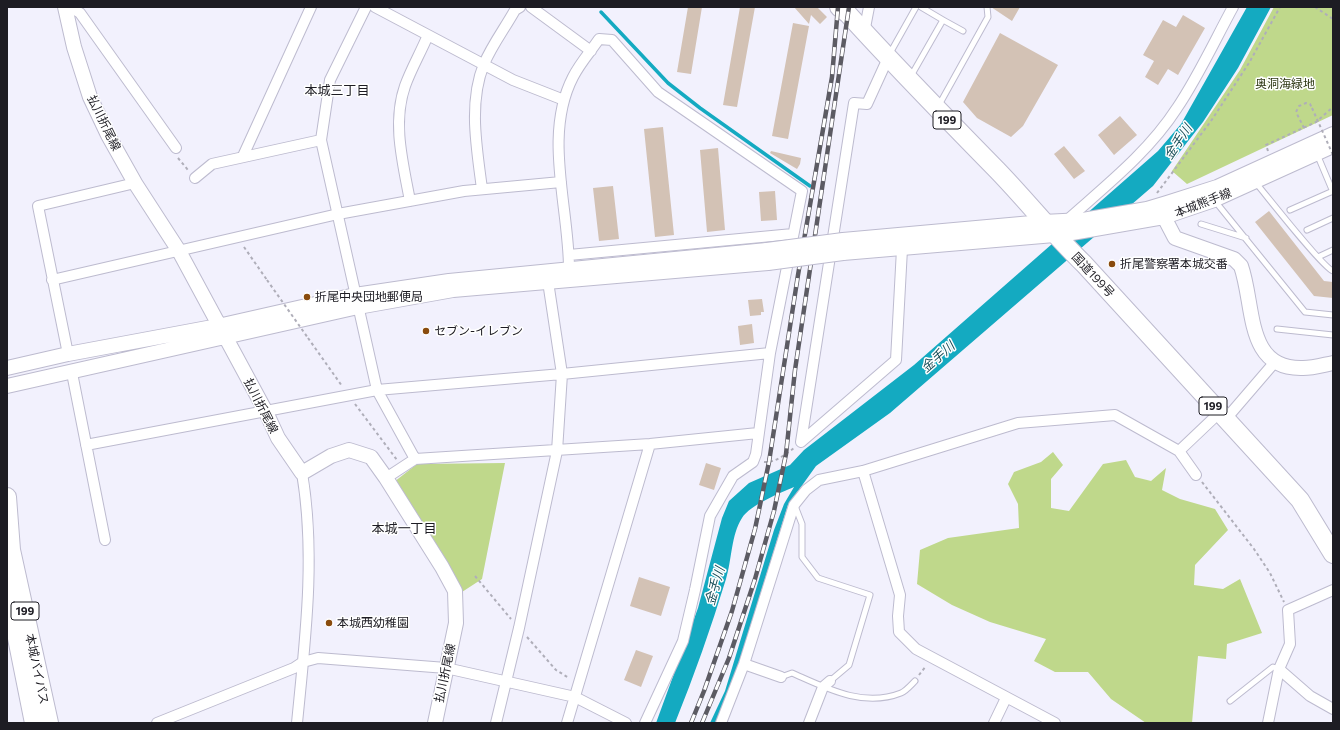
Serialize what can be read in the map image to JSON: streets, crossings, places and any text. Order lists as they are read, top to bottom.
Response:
{
  "streets": {
    "highway": ["199", "国道199号", "本城バイパス"],
    "street": ["払川折尾線", "本城熊手線"]
  },
  "crossings": [
    ["本城熊手線", "国道199号"]
  ],
  "districts": ["本城三丁目", "本城一丁目"],
  "water": ["金手川"],
  "parks": ["奥洞海緑地"],
  "places": [
    "折尾警察署本城交番",
    "折尾中央団地郵便局",
    "セブン-イレブン",
    "本城西幼稚園"
  ]
}
